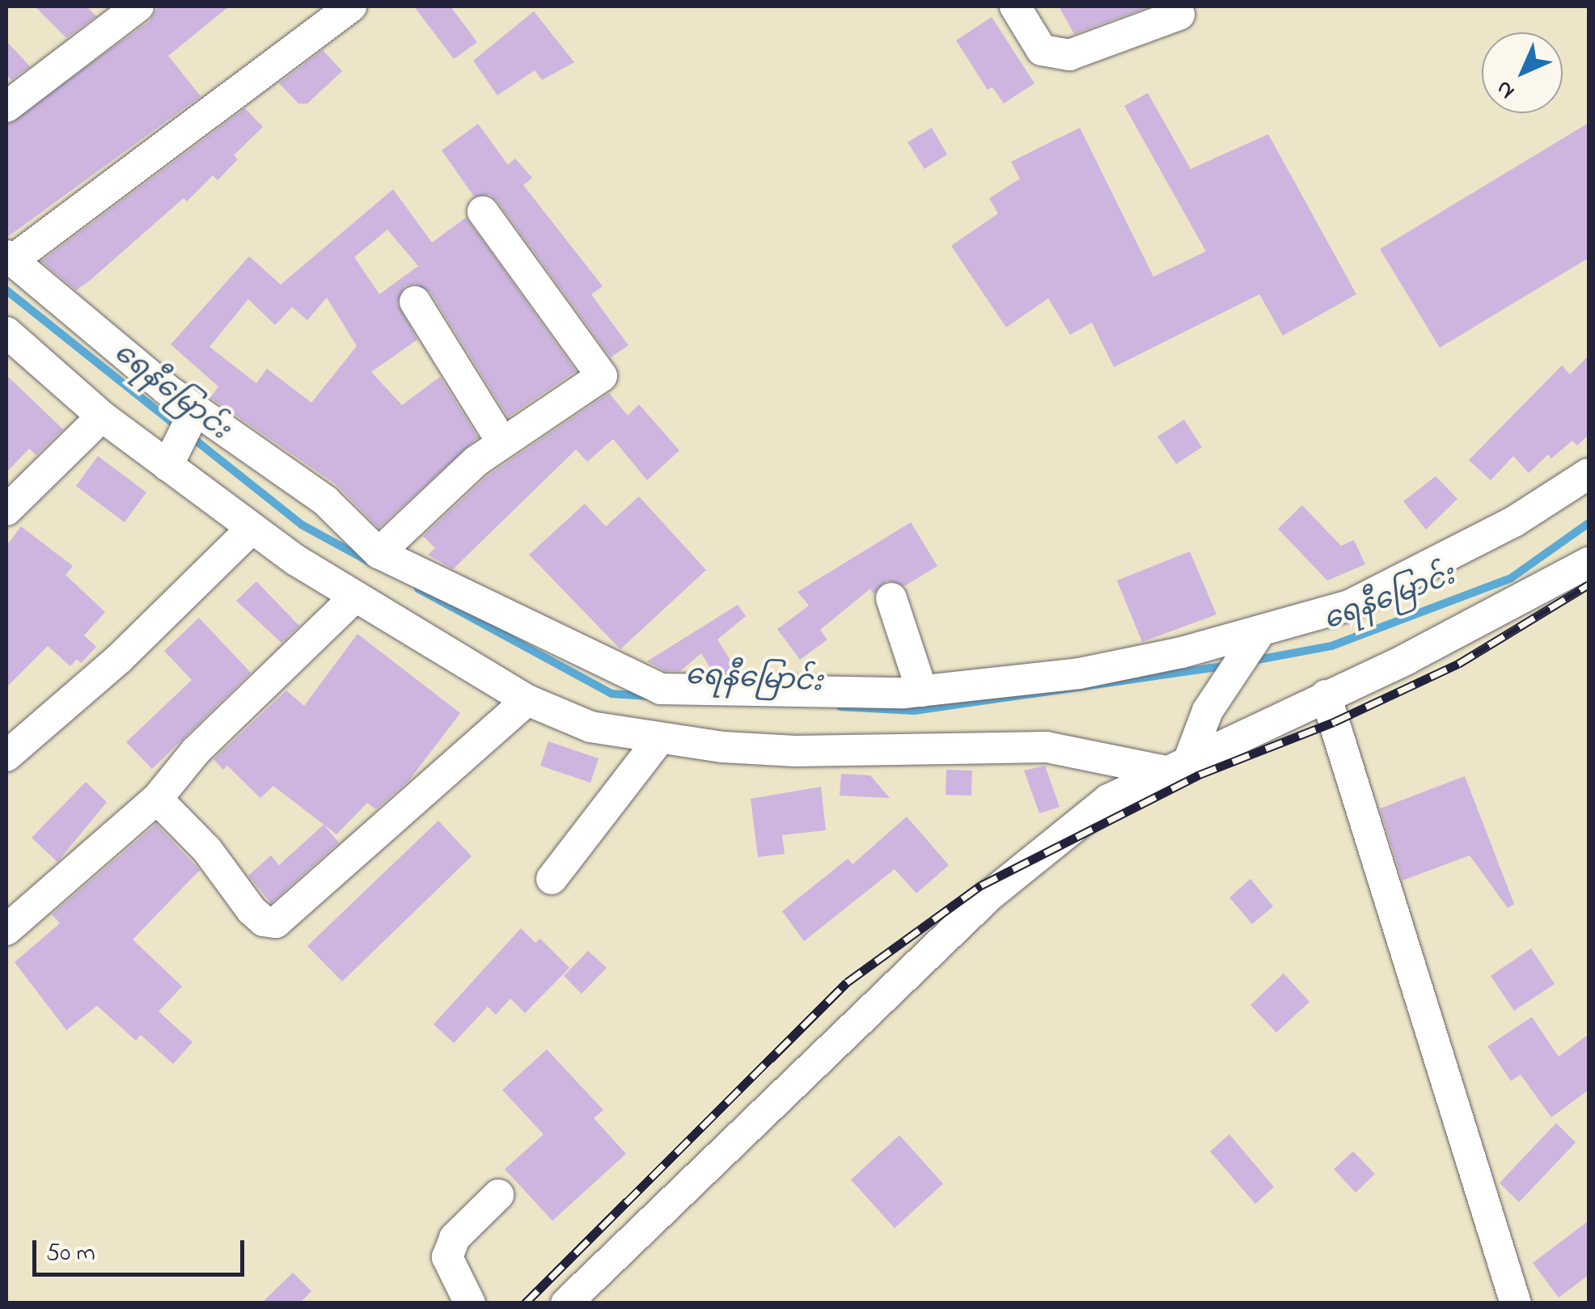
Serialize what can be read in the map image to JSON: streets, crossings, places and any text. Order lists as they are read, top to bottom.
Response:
{
  "water": ["ရေနီမြောင်း"],
  "scale_bar": "50 m",
  "north": "bottom left"
}
